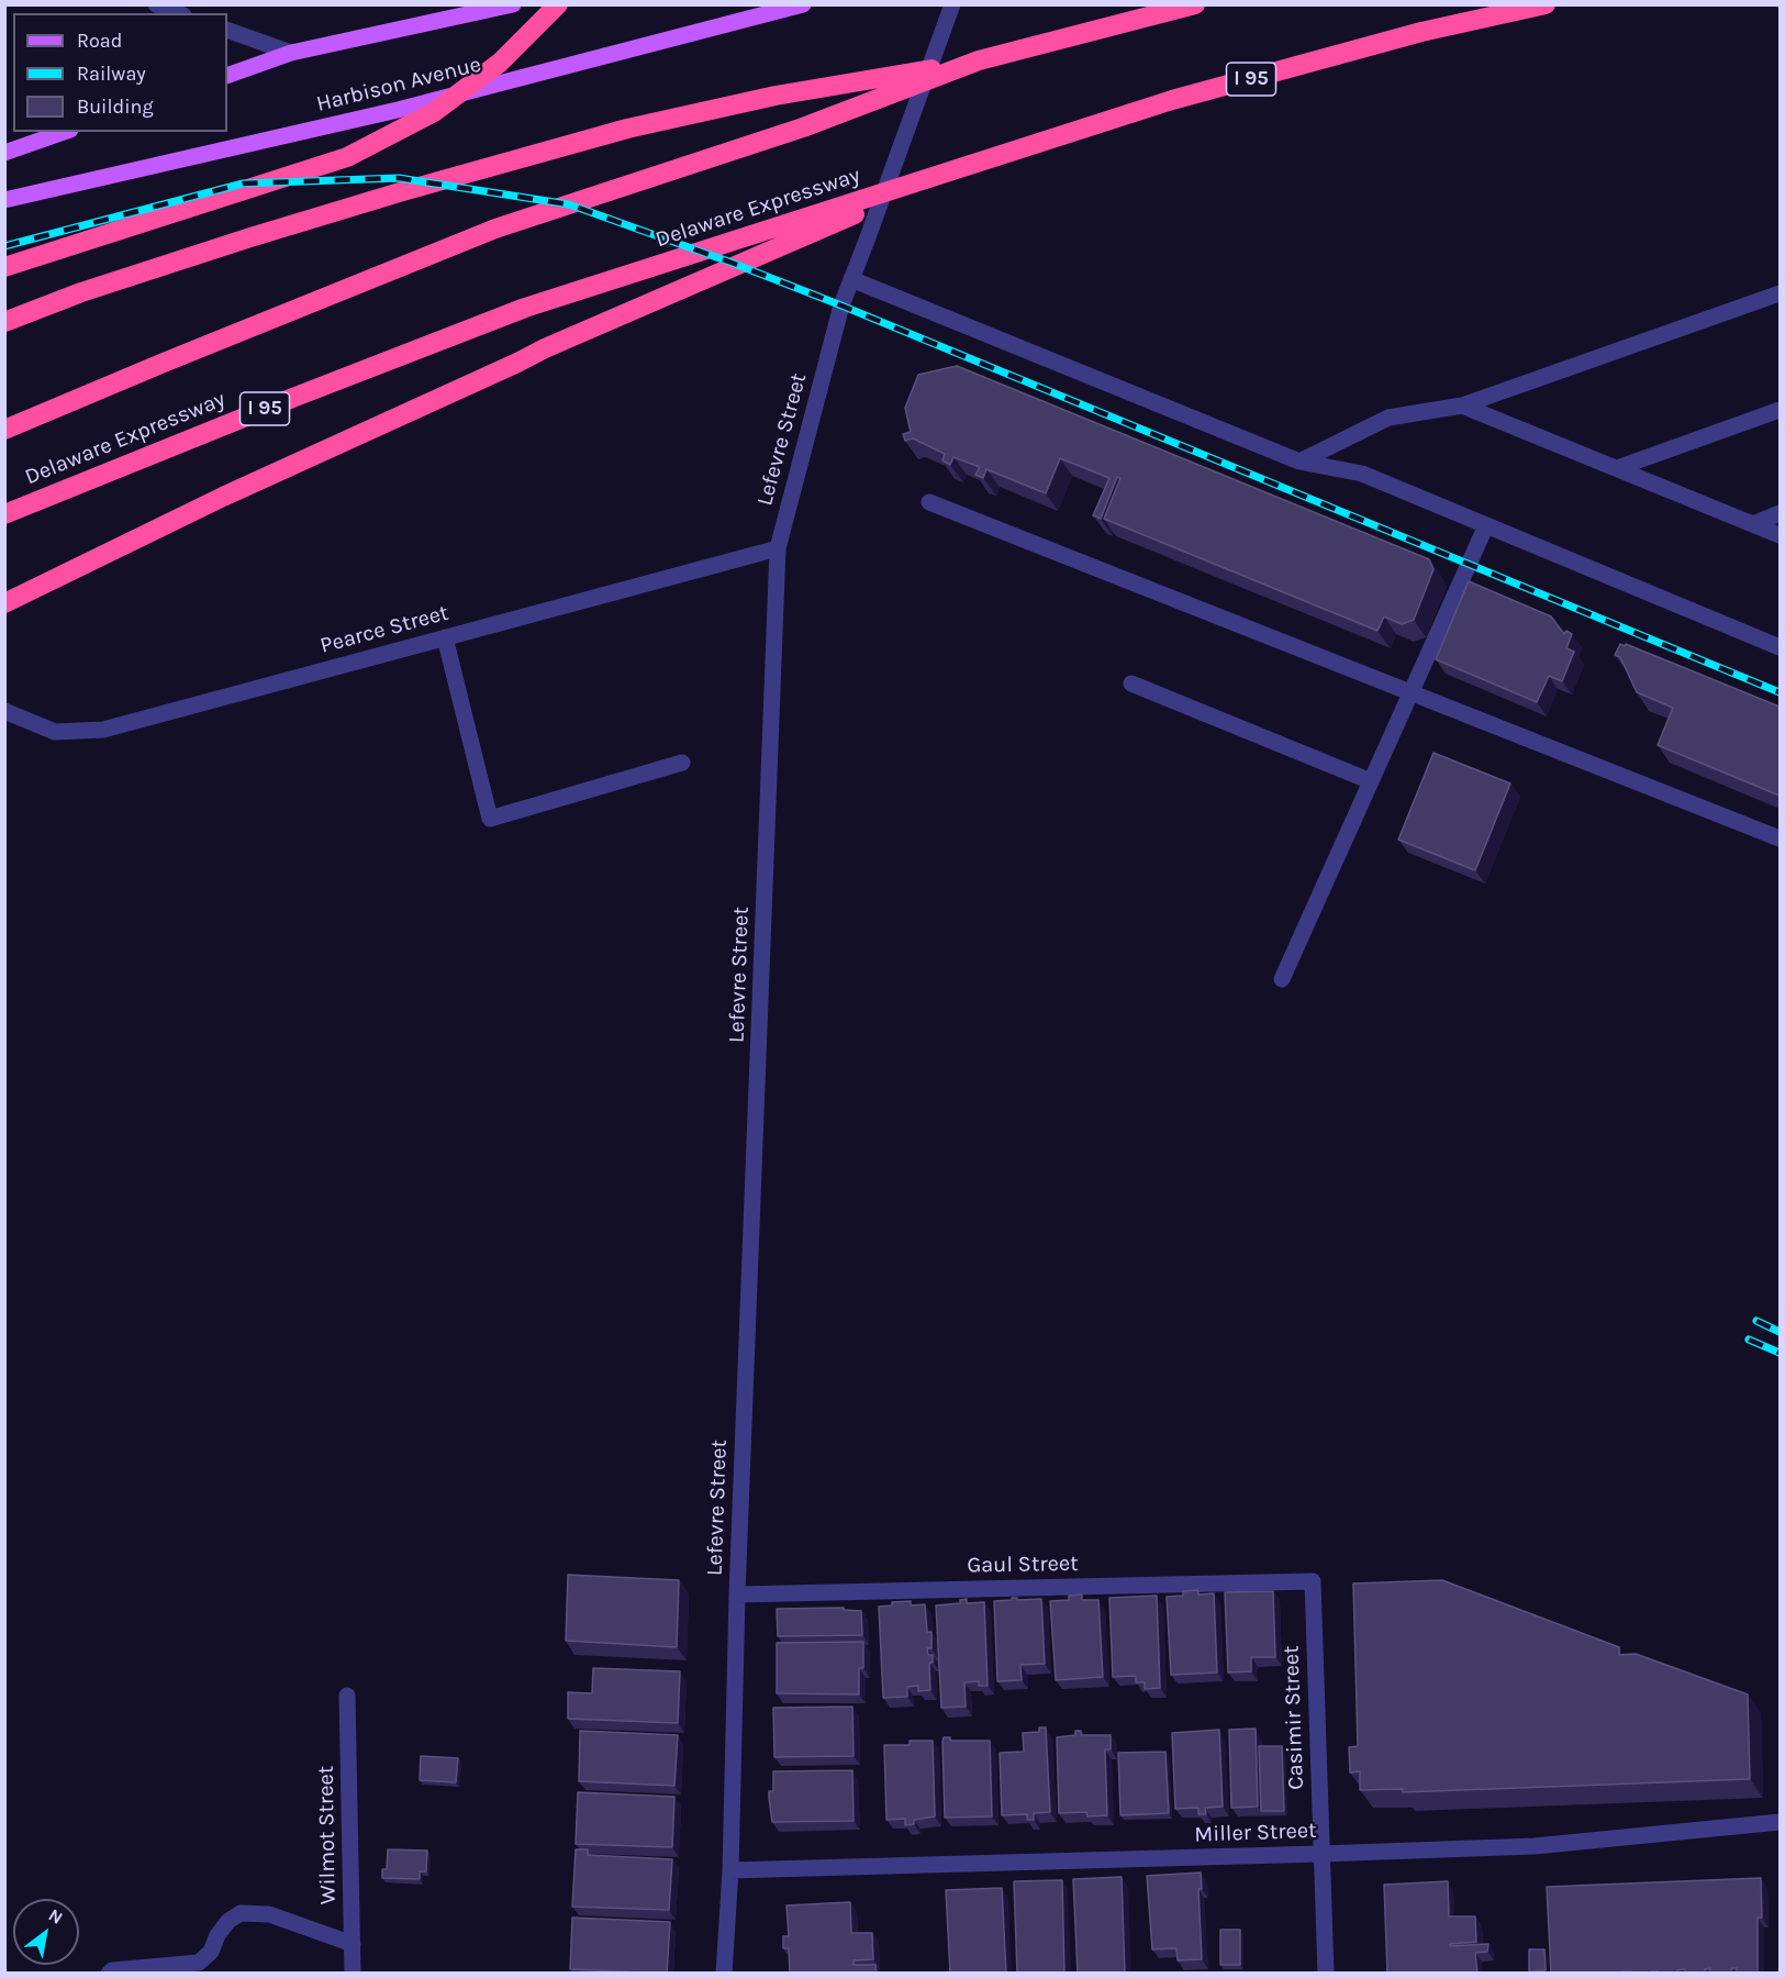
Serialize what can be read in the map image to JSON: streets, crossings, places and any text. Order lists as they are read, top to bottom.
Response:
{
  "streets": {
    "highway": ["I 95", "Delaware Expressway"],
    "main road": ["Harbison Avenue"],
    "street": [
      "Lefevre Street",
      "Pearce Street",
      "Gaul Street",
      "Casimir Street",
      "Miller Street",
      "Wilmot Street"
    ]
  },
  "crossings": [
    ["Lefevre Street", "Pearce Street"],
    ["Lefevre Street", "Gaul Street"],
    ["Lefevre Street", "Miller Street"],
    ["Gaul Street", "Casimir Street"],
    ["Casimir Street", "Miller Street"]
  ],
  "legend": ["Road", "Railway", "Building"],
  "north": "top right"
}
